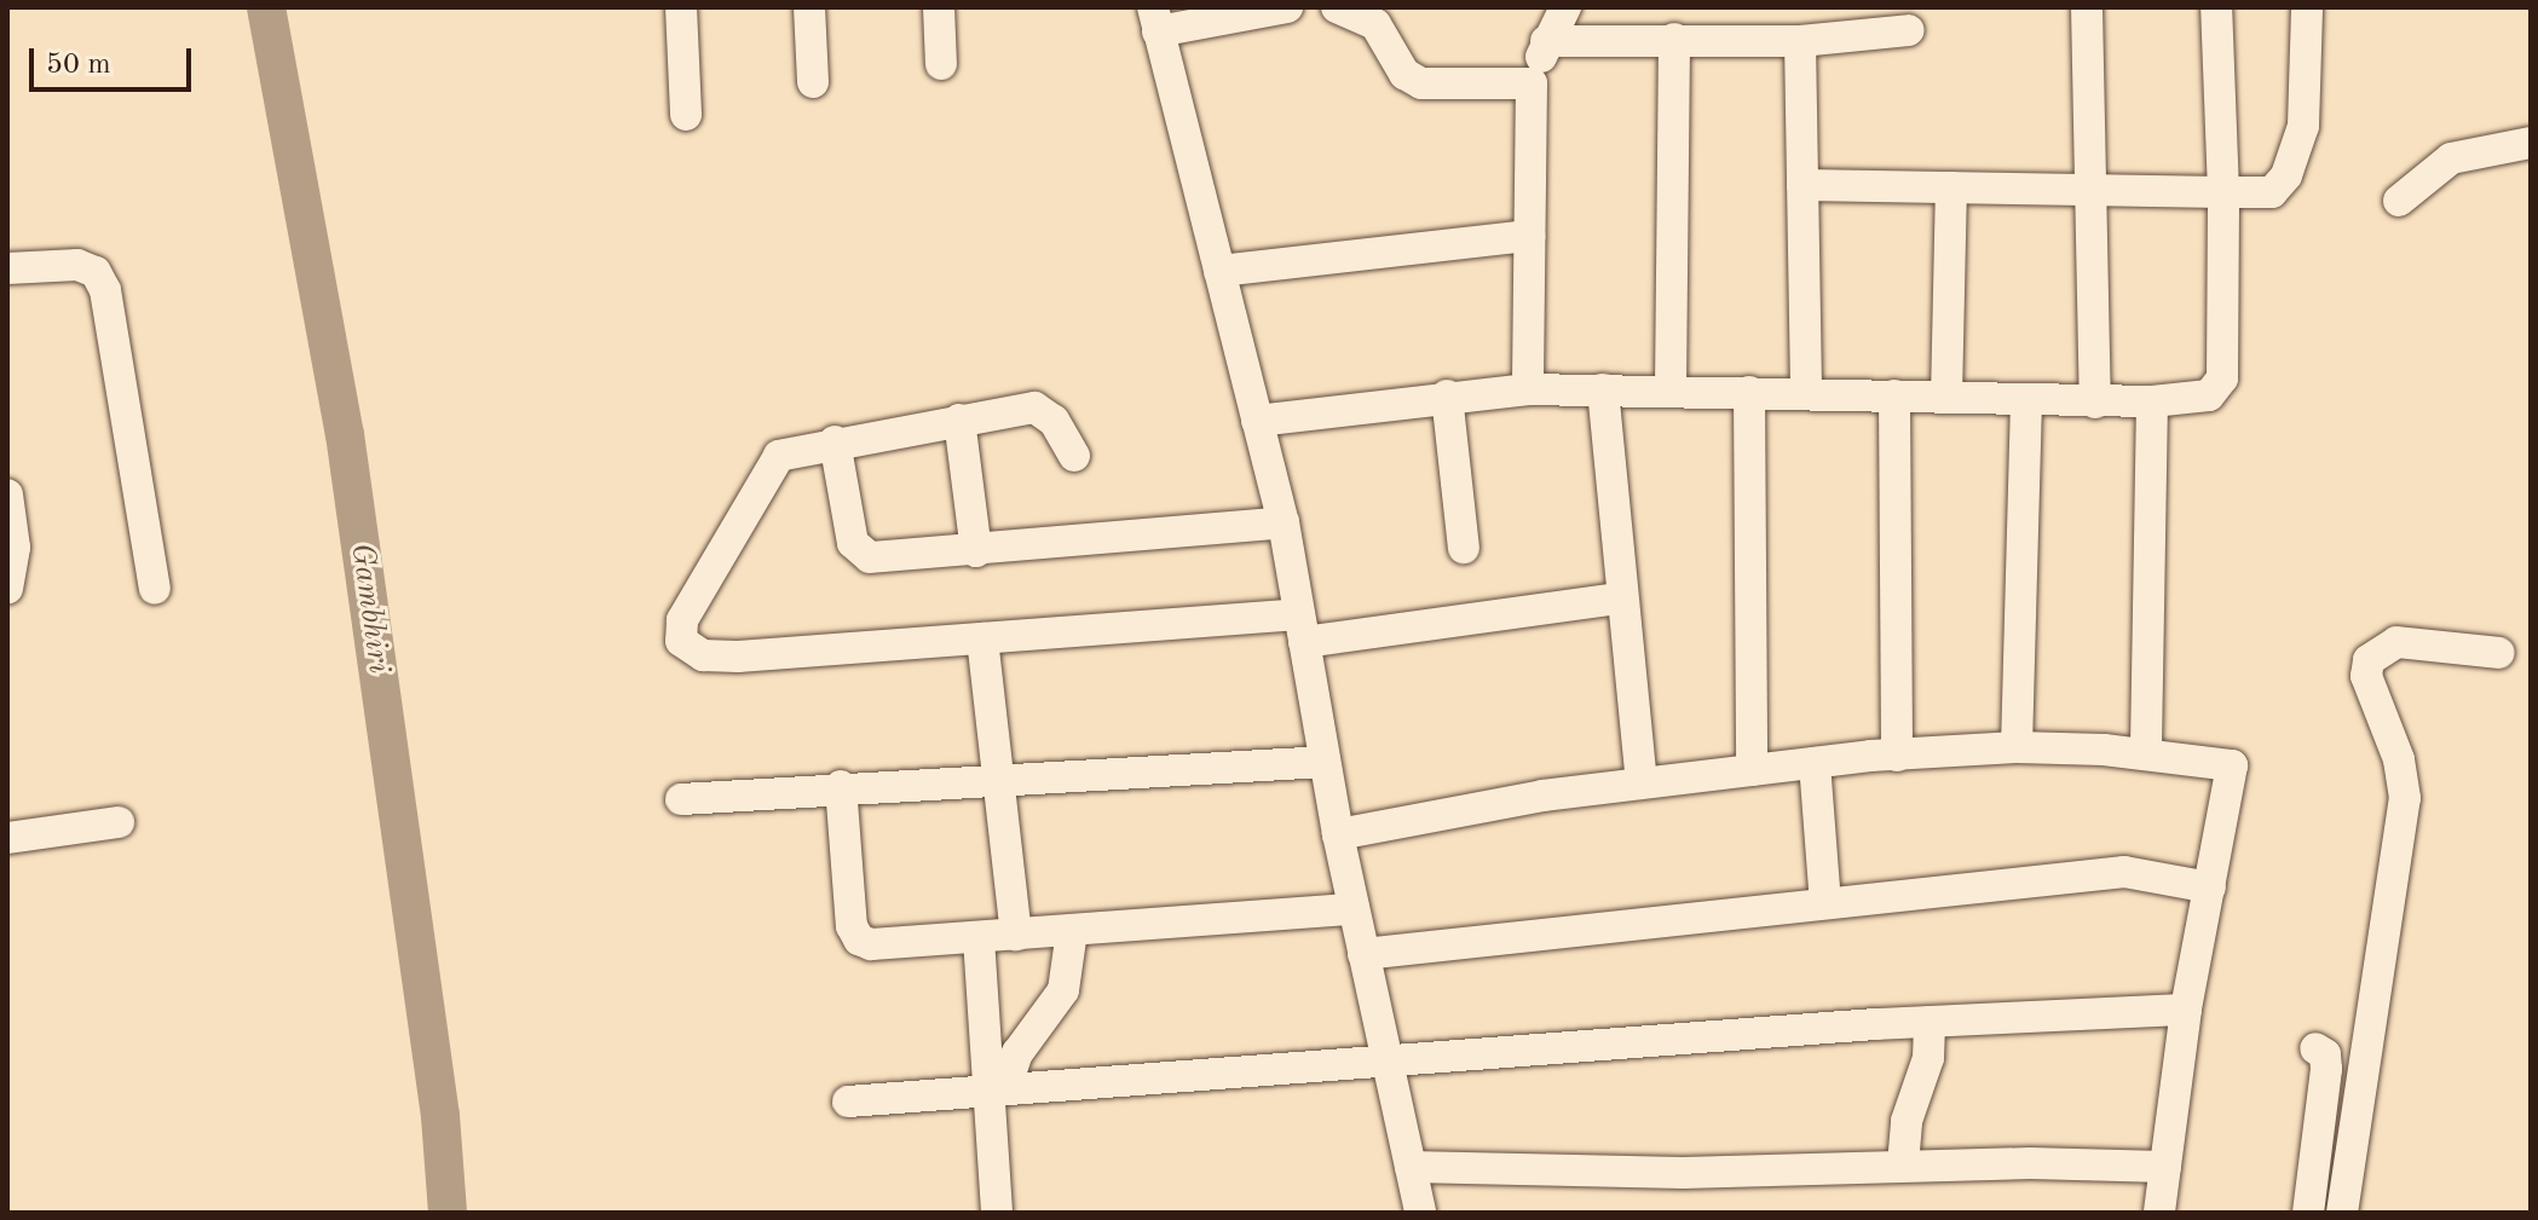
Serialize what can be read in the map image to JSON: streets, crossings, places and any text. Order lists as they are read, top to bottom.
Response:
{
  "water": ["Gambhiri"],
  "scale_bar": "50 m"
}
